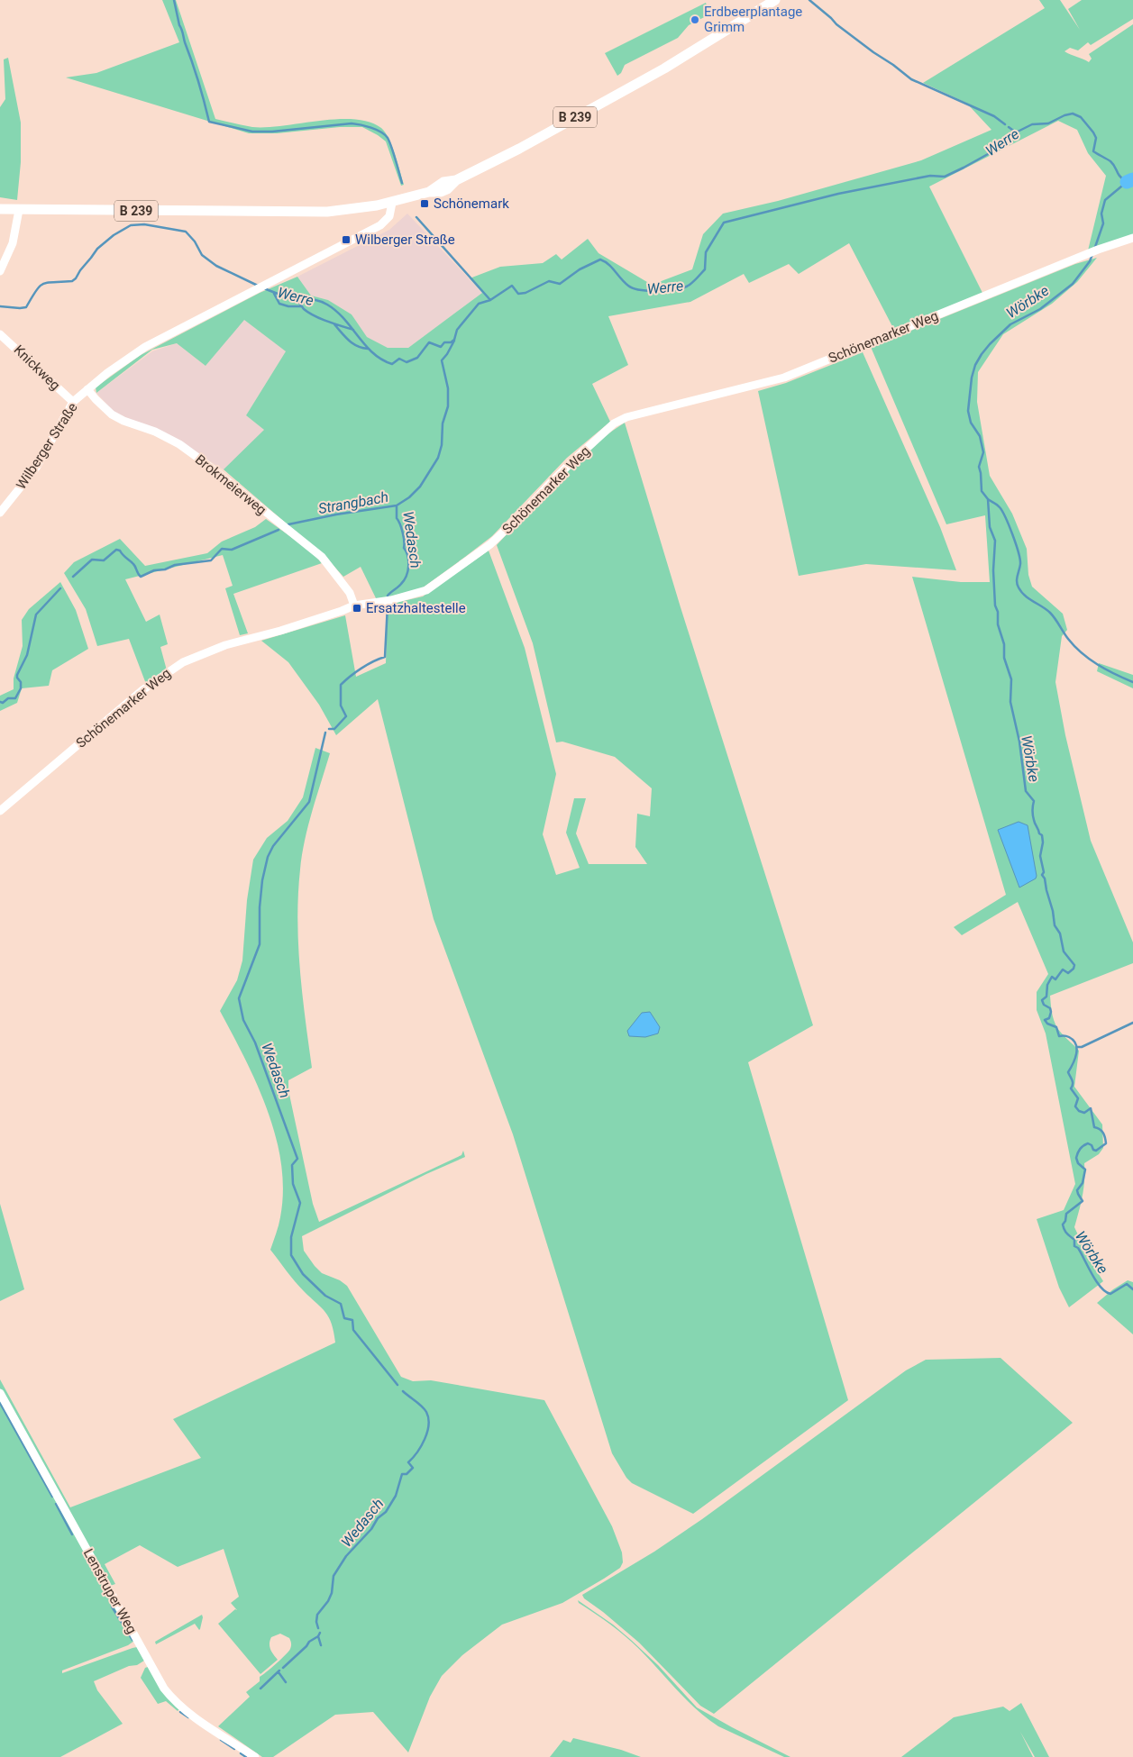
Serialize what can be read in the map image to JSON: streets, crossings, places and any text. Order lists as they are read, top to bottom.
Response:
{
  "streets": {
    "main road": ["B 239"],
    "street": [
      "Schönemarker Weg",
      "Knickweg",
      "Wilberger Straße",
      "Brokmeierweg",
      "Lenstruper Weg"
    ]
  },
  "crossings": [
    ["B 239", "Wilberger Straße"],
    ["Schönemarker Weg", "Brokmeierweg"],
    ["Knickweg", "Wilberger Straße"],
    ["Wilberger Straße", "Brokmeierweg"]
  ],
  "water": [
    "Werre",
    "Wörbke",
    "Strangbach",
    "Wedasch"
  ],
  "places": {
    "other": ["Erdbeerplantage Grimm"],
    "transit": ["Schönemark", "Wilberger Straße", "Ersatzhaltestelle"]
  }
}
